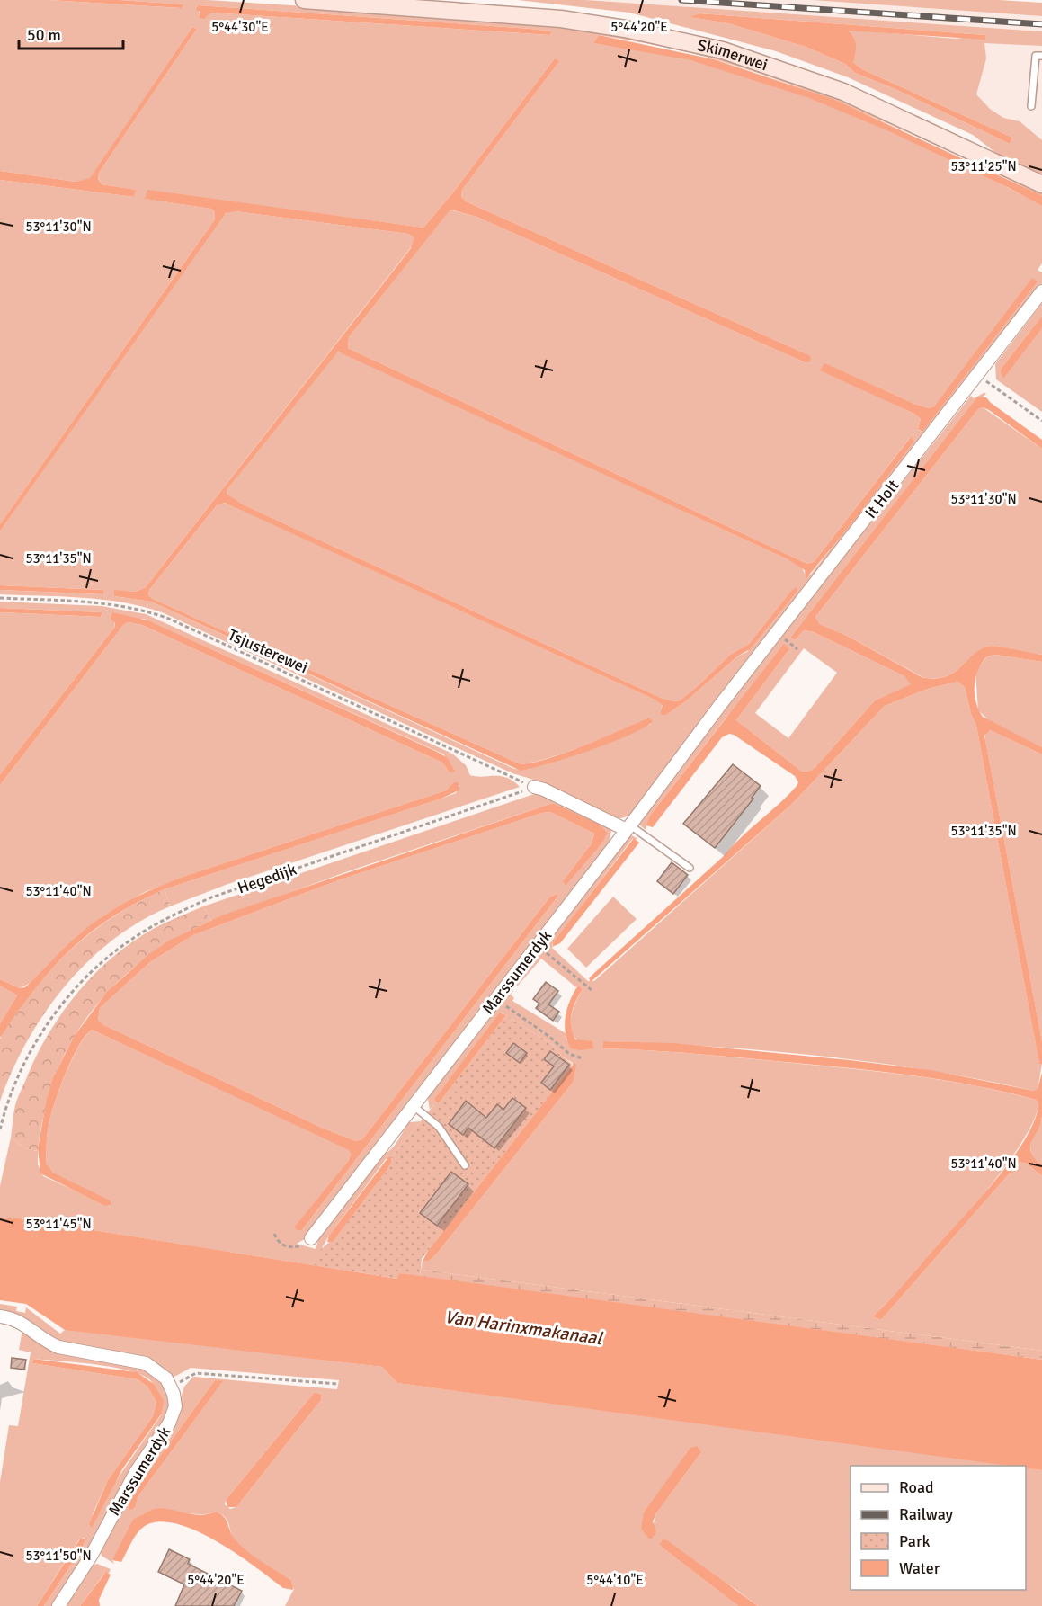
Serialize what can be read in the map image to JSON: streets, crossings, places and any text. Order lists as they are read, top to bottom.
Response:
{
  "streets": {
    "street": ["Skimerwei", "It Holt", "Marssumerdyk"],
    "path": ["Tsjusterewei", "Hegedijk"]
  },
  "crossings": [
    ["It Holt", "Marssumerdyk"]
  ],
  "water": ["Van Harinxmakanaal"],
  "legend": [
    "Road",
    "Railway",
    "Park",
    "Water"
  ],
  "scale_bar": "50 m",
  "coordinates": [
    "5°44'30\"E",
    "5°44'20\"E",
    "53°11'25\"N",
    "53°11'30\"N",
    "53°11'35\"N",
    "53°11'40\"N",
    "53°11'45\"N",
    "53°11'50\"N",
    "5°44'10\"E"
  ]
}
